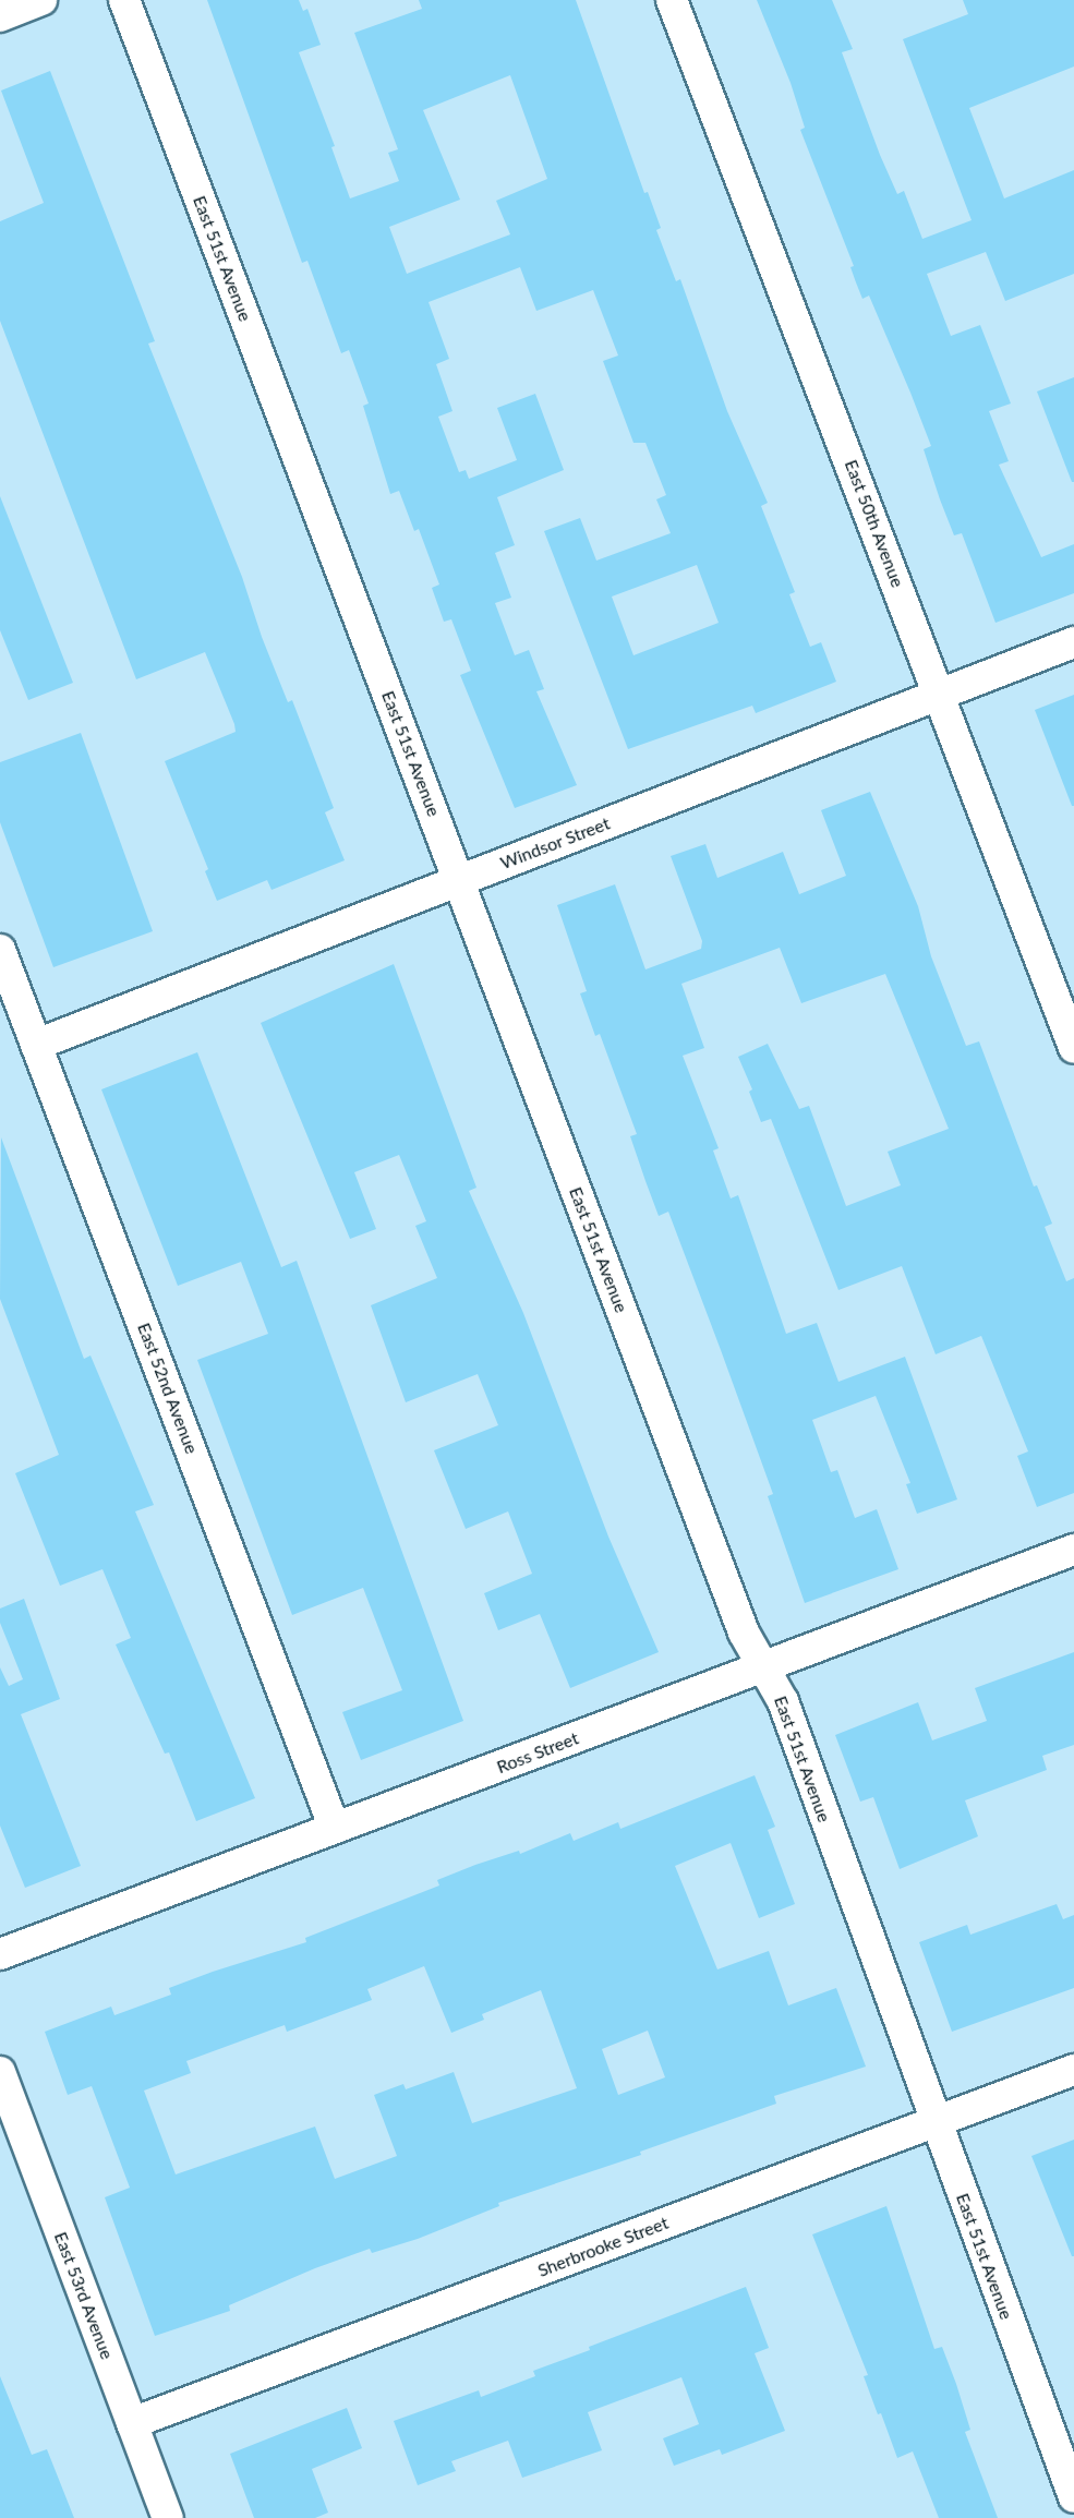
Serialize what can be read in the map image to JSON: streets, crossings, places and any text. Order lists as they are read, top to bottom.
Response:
{
  "streets": {
    "street": [
      "East 51st Avenue",
      "East 50th Avenue",
      "Windsor Street",
      "East 52nd Avenue",
      "Ross Street",
      "Sherbrooke Street",
      "East 53rd Avenue"
    ]
  },
  "crossings": [
    ["East 51st Avenue", "Windsor Street"],
    ["East 51st Avenue", "Ross Street"],
    ["East 51st Avenue", "Sherbrooke Street"],
    ["East 50th Avenue", "Windsor Street"],
    ["Windsor Street", "East 52nd Avenue"],
    ["East 52nd Avenue", "Ross Street"],
    ["Sherbrooke Street", "East 53rd Avenue"]
  ]
}
